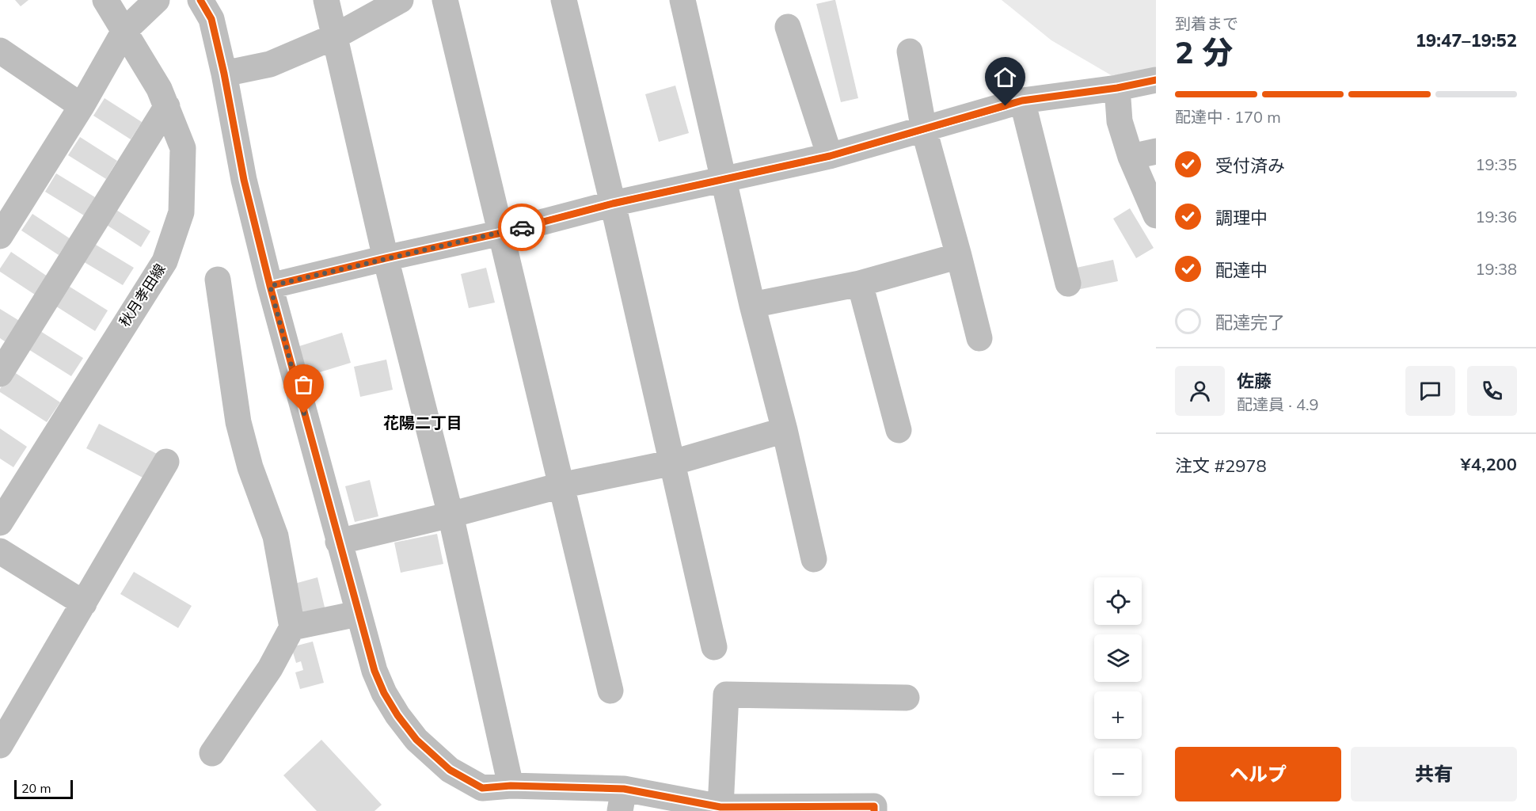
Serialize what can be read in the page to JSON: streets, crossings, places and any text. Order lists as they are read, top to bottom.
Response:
{
  "streets": {
    "street": ["秋月孝田線"]
  },
  "districts": ["花陽二丁目"],
  "scale_bar": "20 m",
  "page": {
    "heading": ["2 分", "到着まで", "19:47–19:52"],
    "panel": [
      "佐藤",
      "配達員 · 4.9",
      "注文 #2978",
      "¥4,200"
    ],
    "bar": "配達中 · 170 m",
    "list": [
      ["受付済み", "19:35"],
      ["調理中", "19:36"],
      ["配達中", "19:38"],
      "配達完了"
    ],
    "map_buttons": ["+", "−"],
    "buttons": ["ヘルプ", "共有"],
    "scale": "20 m"
  }
}
